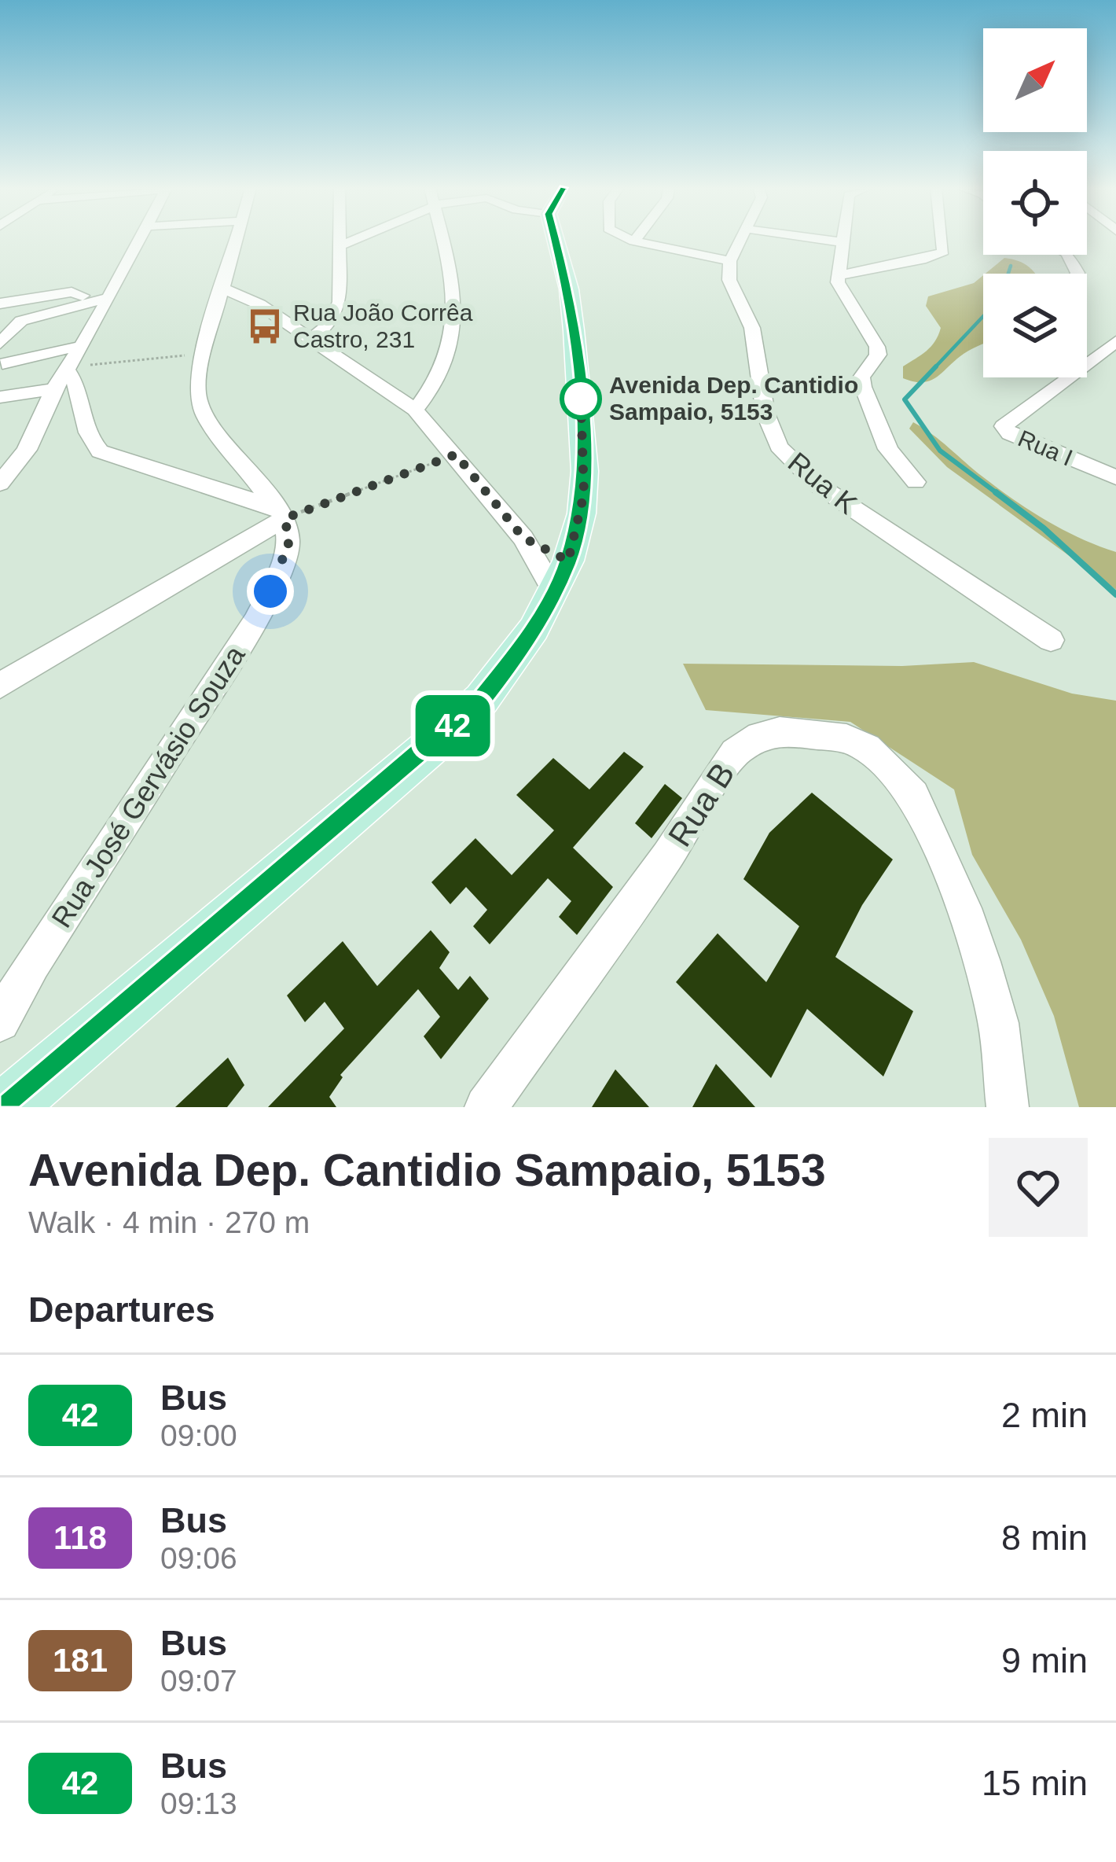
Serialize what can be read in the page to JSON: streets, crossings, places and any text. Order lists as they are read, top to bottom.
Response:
{
  "streets": {
    "street": [
      "Rua I",
      "Rua K",
      "Rua José Gervásio Souza",
      "Rua B"
    ]
  },
  "places": {
    "bus stop": ["Rua João Corrêa Castro, 231"],
    "other": ["Avenida Dep. Cantidio Sampaio, 5153"]
  },
  "lines": ["bus line 42"],
  "north": "top right",
  "page": {
    "on_map": "42",
    "heading": [
      ["Avenida Dep. Cantidio Sampaio, 5153", "Walk · 4 min · 270 m"],
      "Departures"
    ],
    "list": [
      {
        "mark": "42",
        "name": "Bus",
        "note": "09:00",
        "value": "2 min"
      },
      {
        "mark": "118",
        "name": "Bus",
        "note": "09:06",
        "value": "8 min"
      },
      {
        "mark": "181",
        "name": "Bus",
        "note": "09:07",
        "value": "9 min"
      },
      {
        "mark": "42",
        "name": "Bus",
        "note": "09:13",
        "value": "15 min"
      }
    ]
  }
}
